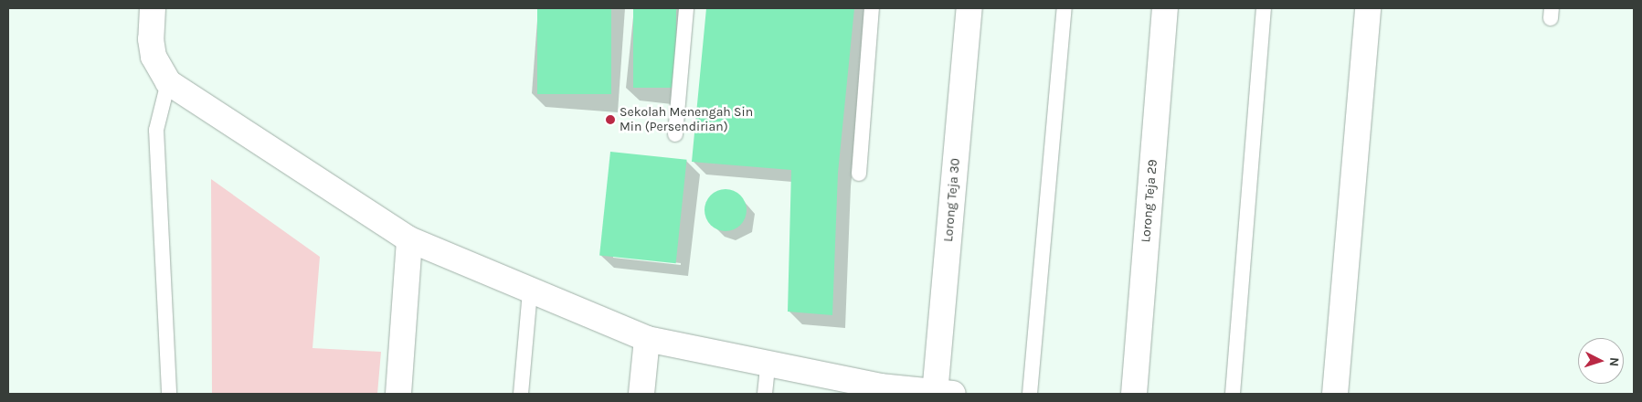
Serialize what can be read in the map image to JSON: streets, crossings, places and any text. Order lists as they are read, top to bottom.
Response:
{
  "streets": {
    "street": ["Lorong Teja 30", "Lorong Teja 29"]
  },
  "places": ["Sekolah Menengah Sin Min (Persendirian)"],
  "north": "right"
}
